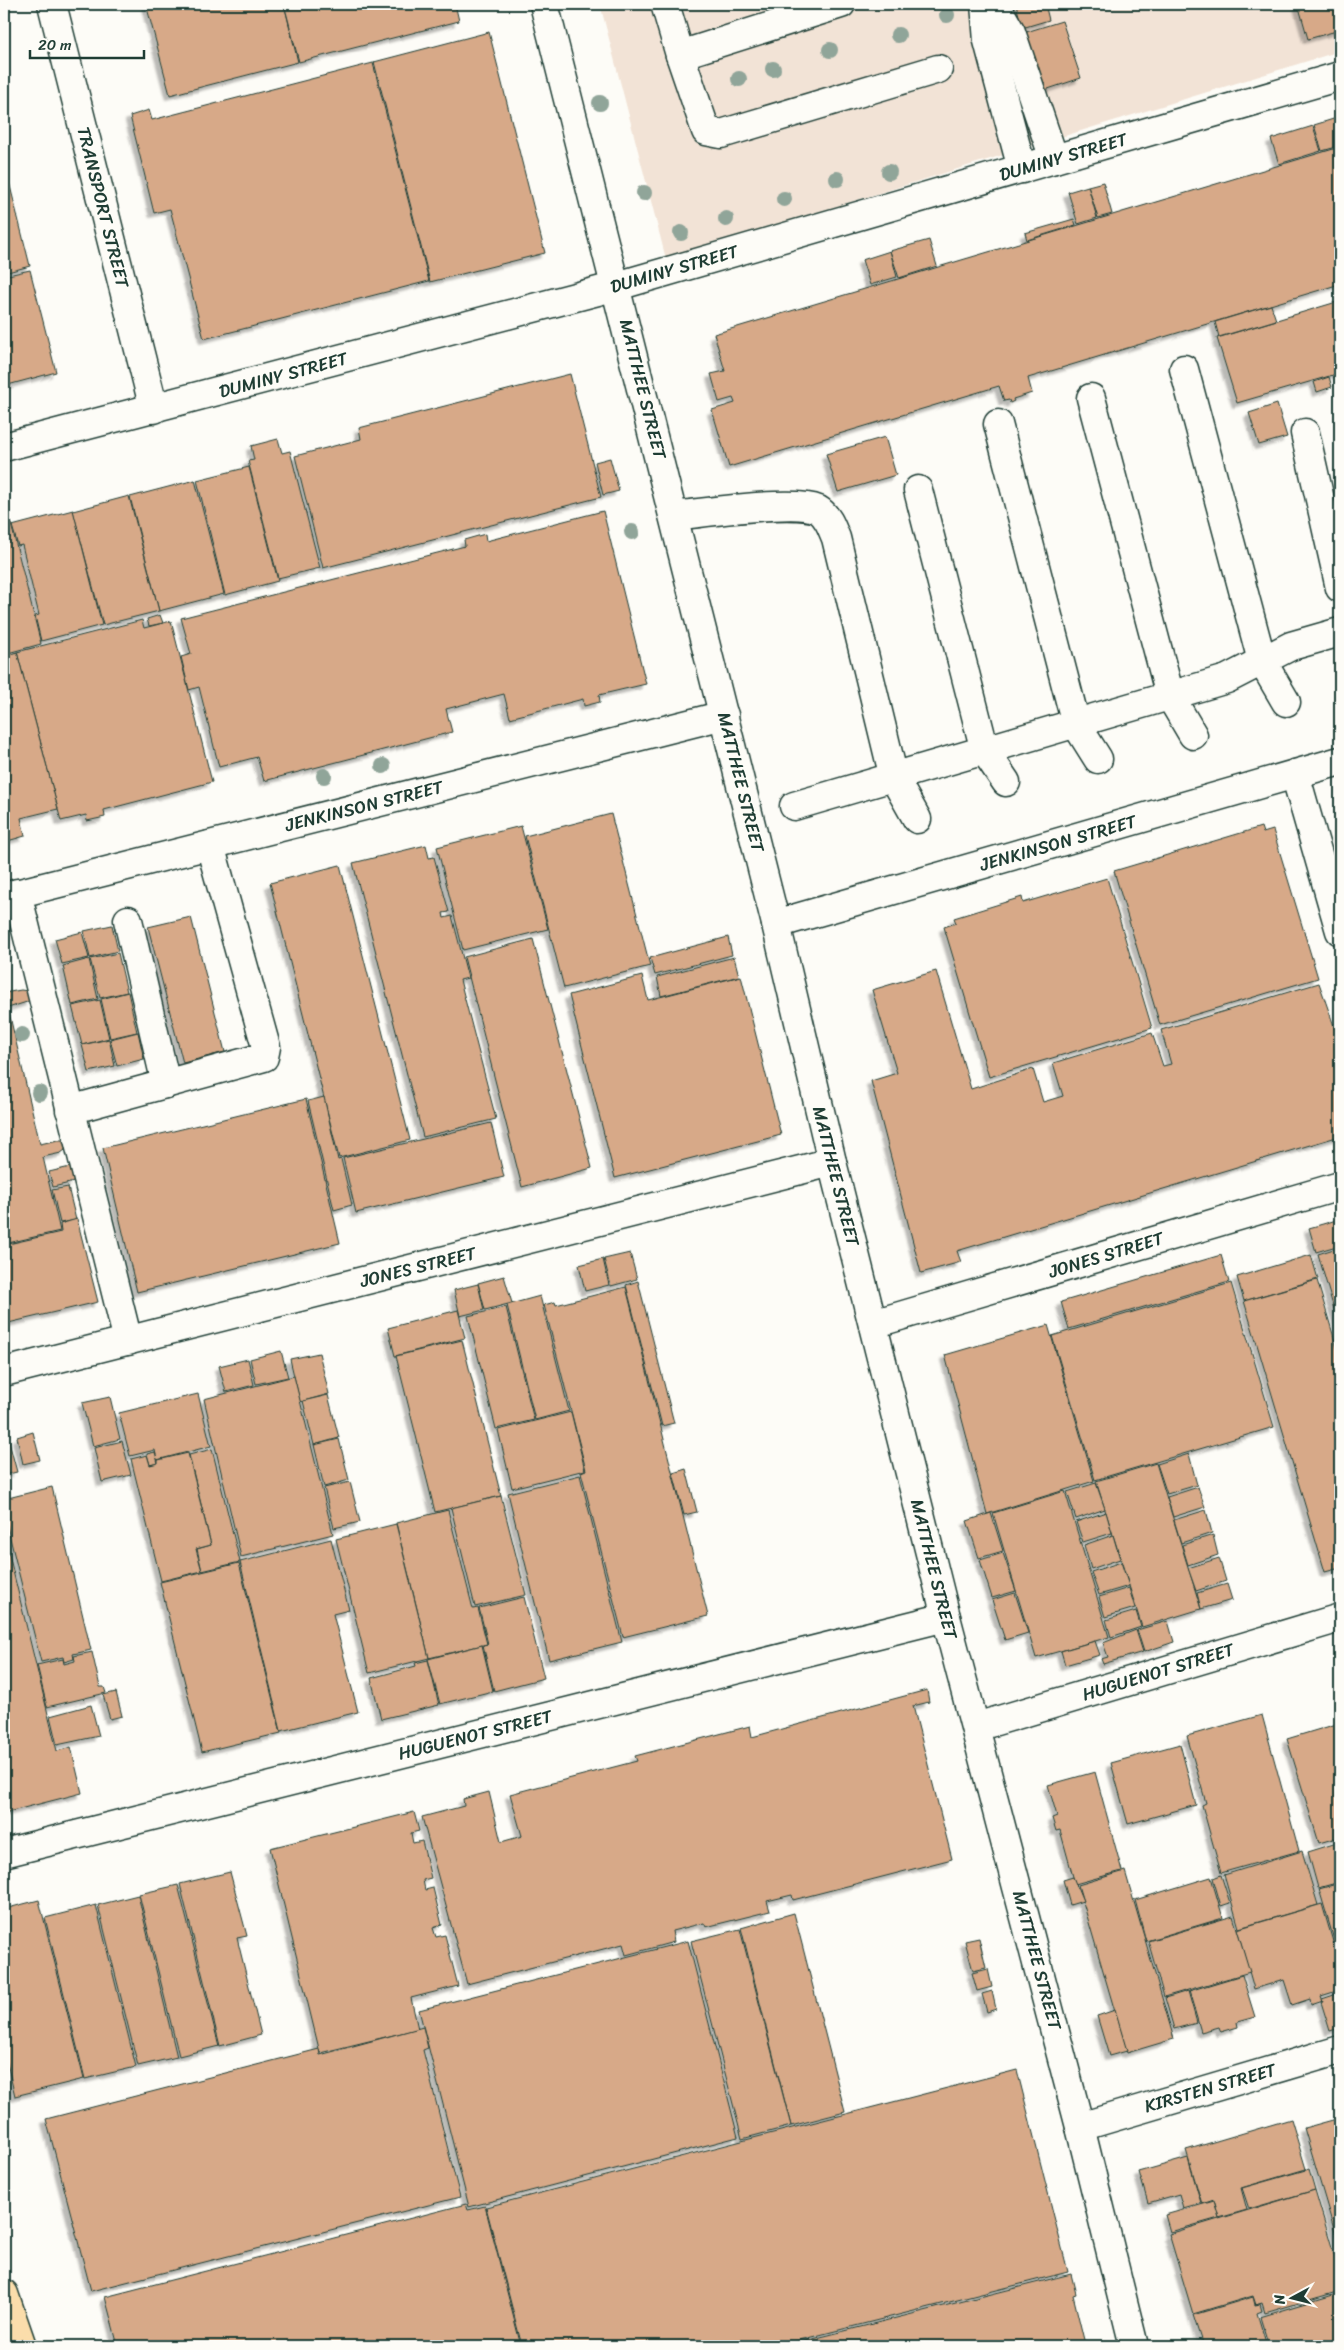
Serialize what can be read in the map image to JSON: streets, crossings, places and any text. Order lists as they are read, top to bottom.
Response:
{
  "streets": {
    "street": [
      "DUMINY STREET",
      "TRANSPORT STREET",
      "MATTHEE STREET",
      "JENKINSON STREET",
      "JONES STREET",
      "HUGUENOT STREET",
      "KIRSTEN STREET"
    ]
  },
  "crossings": [
    ["DUMINY STREET", "TRANSPORT STREET"],
    ["DUMINY STREET", "MATTHEE STREET"],
    ["MATTHEE STREET", "JENKINSON STREET"],
    ["MATTHEE STREET", "JONES STREET"],
    ["MATTHEE STREET", "HUGUENOT STREET"],
    ["MATTHEE STREET", "KIRSTEN STREET"]
  ],
  "scale_bar": "20 m",
  "north": "left"
}
